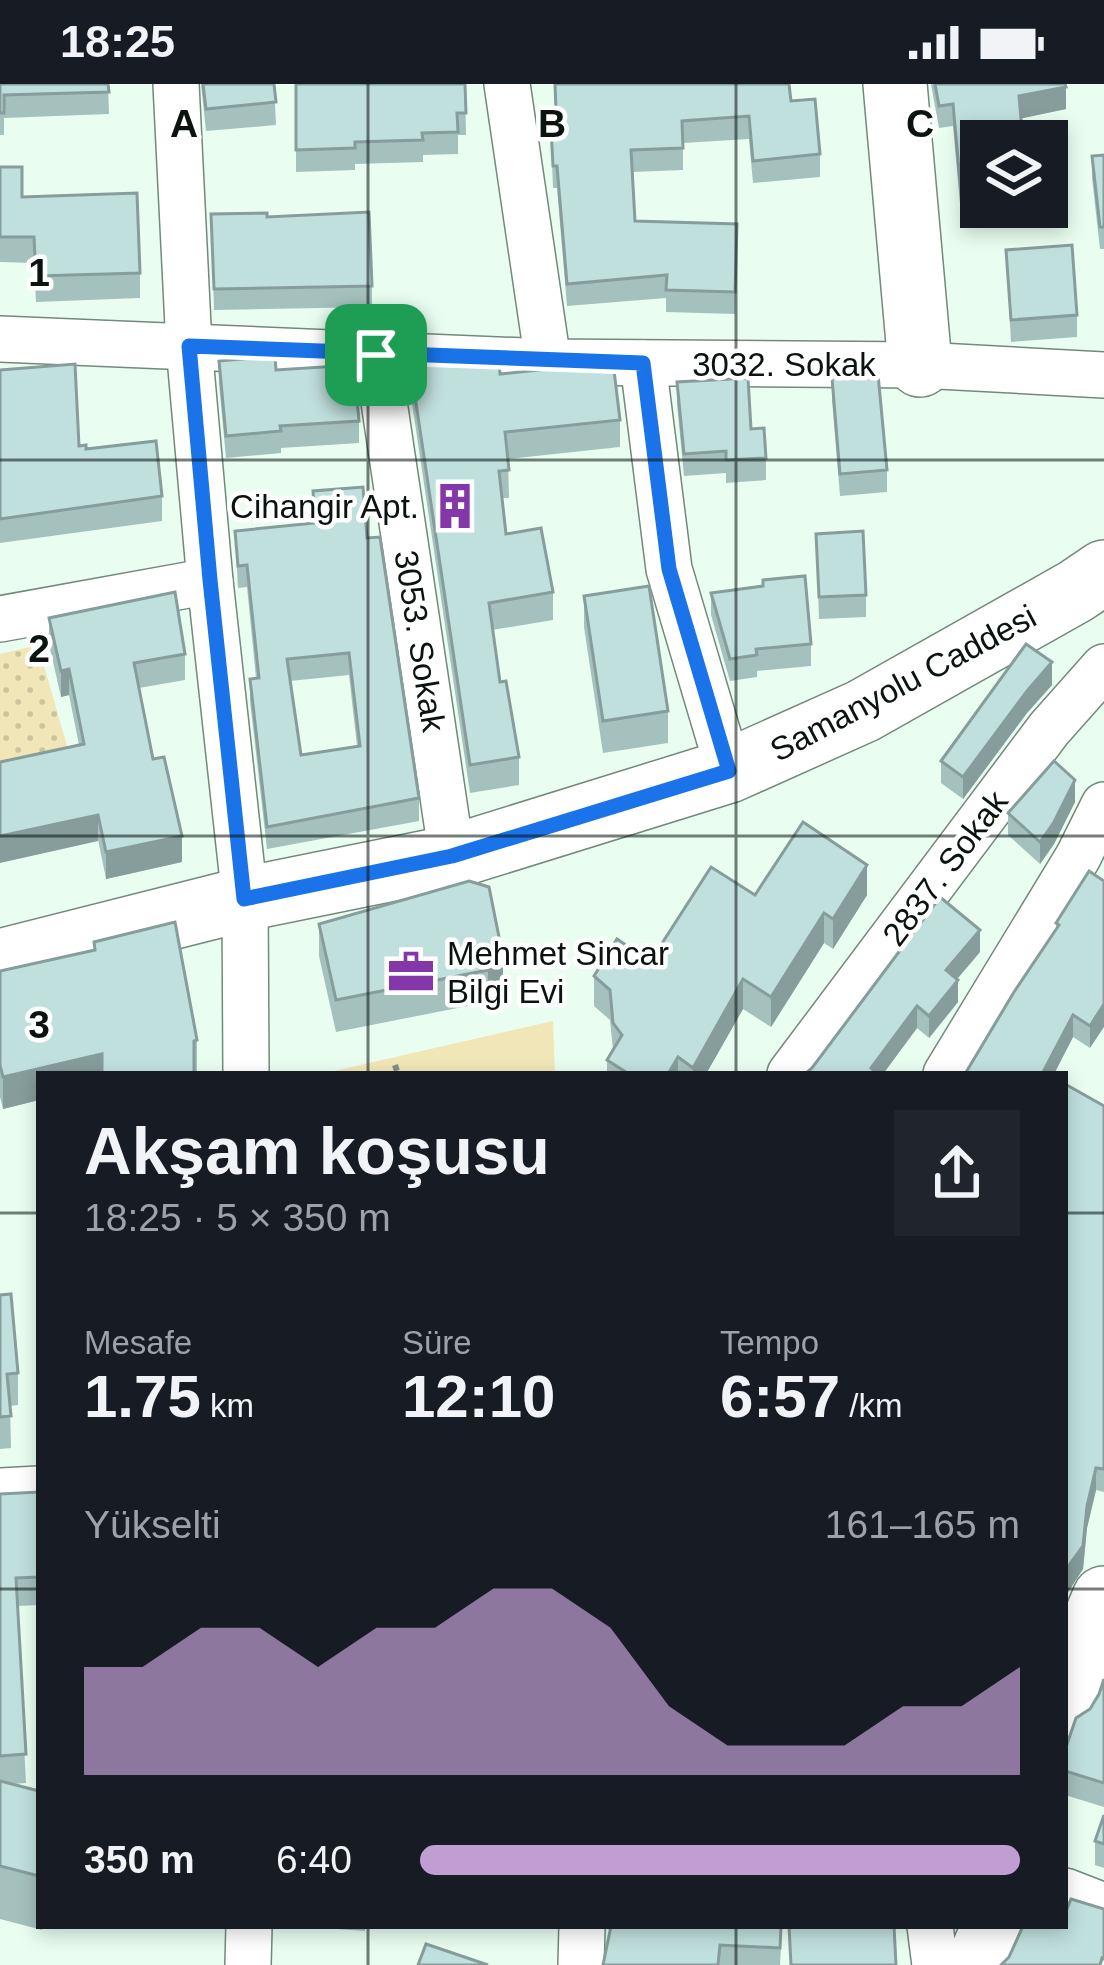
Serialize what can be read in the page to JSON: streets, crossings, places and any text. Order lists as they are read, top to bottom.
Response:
{
  "streets": {
    "street": [
      "3032. Sokak",
      "3053. Sokak",
      "Samanyolu Caddesi",
      "2837. Sokak"
    ]
  },
  "crossings": [
    ["3032. Sokak", "3053. Sokak"],
    ["3053. Sokak", "Samanyolu Caddesi"]
  ],
  "places": {
    "building": ["Cihangir Apt."],
    "office": ["Mehmet Sincar Bilgi Evi"]
  },
  "page": {
    "status": "18:25",
    "heading": ["Akşam koşusu", "18:25 · 5 × 350 m"],
    "stats": [
      ["Mesafe", "1.75 km"],
      ["Süre", "12:10"],
      ["Tempo", "6:57 /km"]
    ],
    "chart": ["Yükselti", "161–165 m"],
    "list": [
      {
        "name": "350 m",
        "note": "6:40"
      }
    ]
  },
  "grid": {
    "columns": ["A", "B", "C"],
    "rows": ["1", "2", "3"]
  }
}
